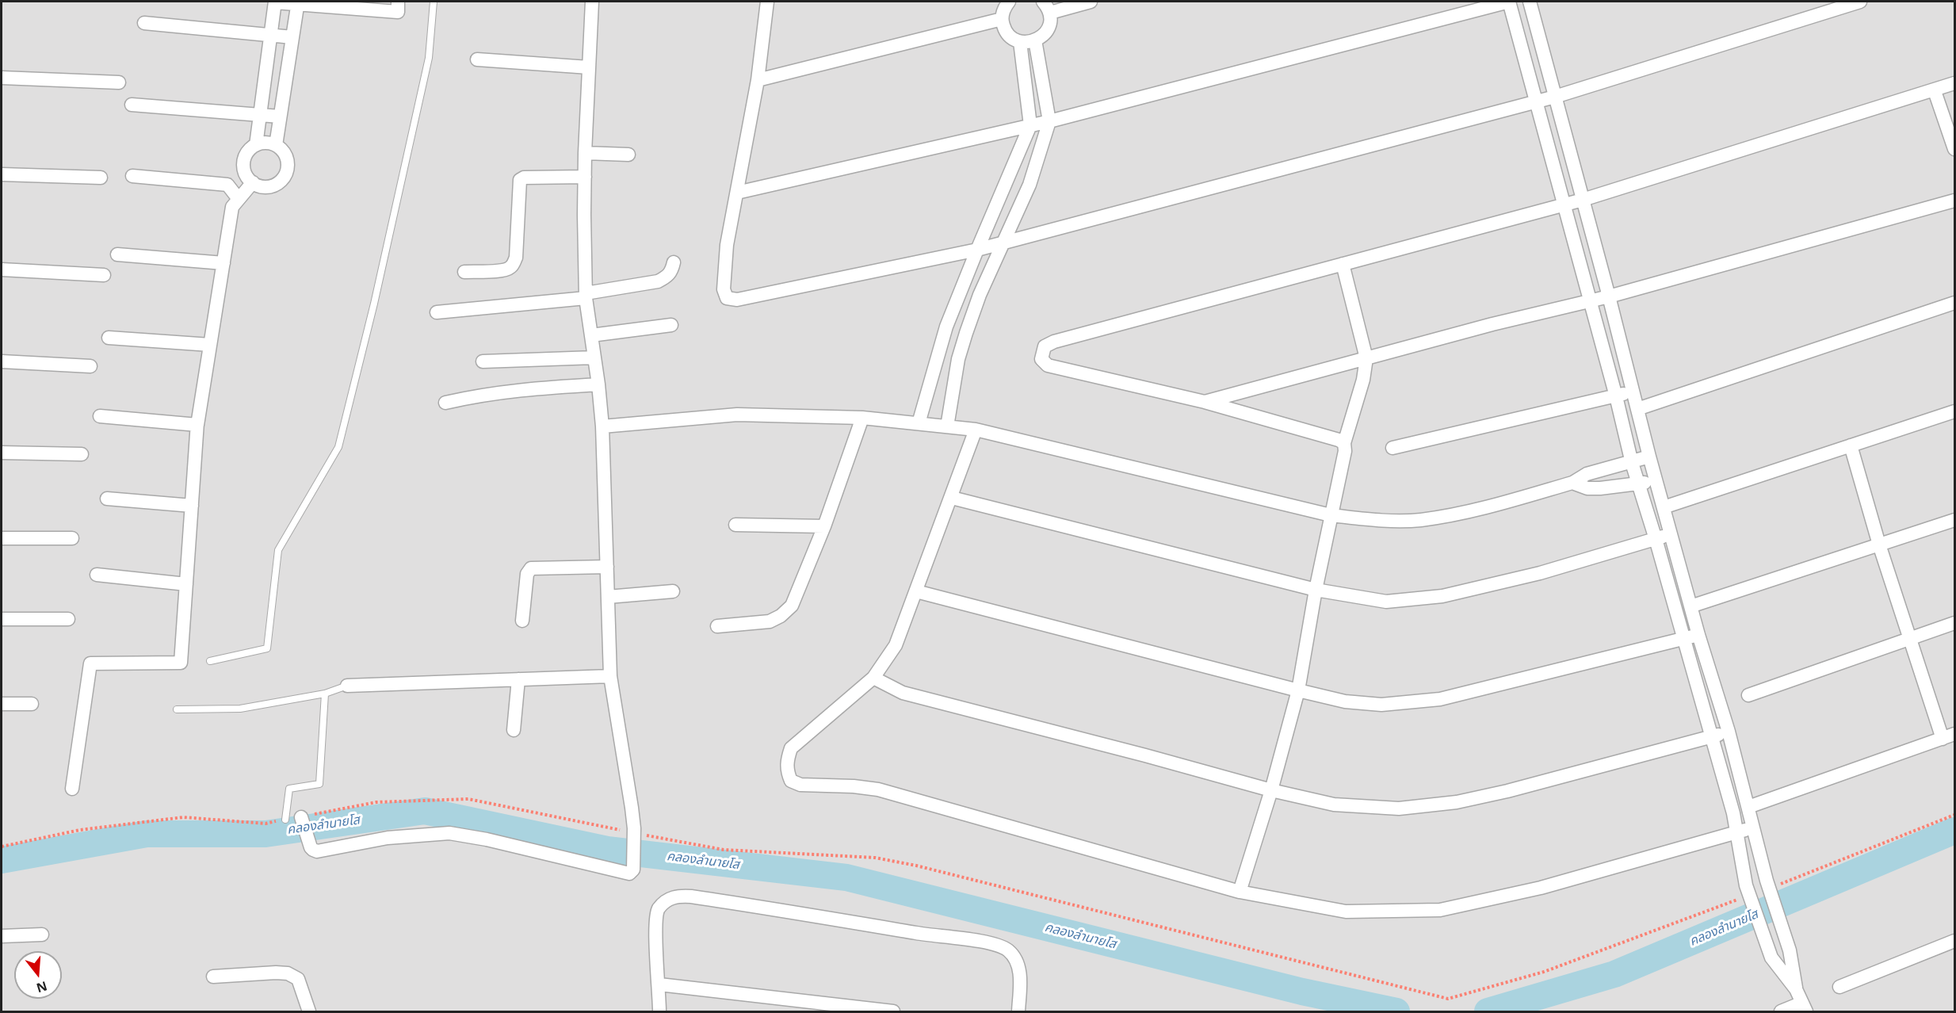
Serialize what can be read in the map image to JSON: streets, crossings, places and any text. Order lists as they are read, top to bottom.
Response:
{
  "water": ["คลองลำนายโส"],
  "north": "bottom"
}
